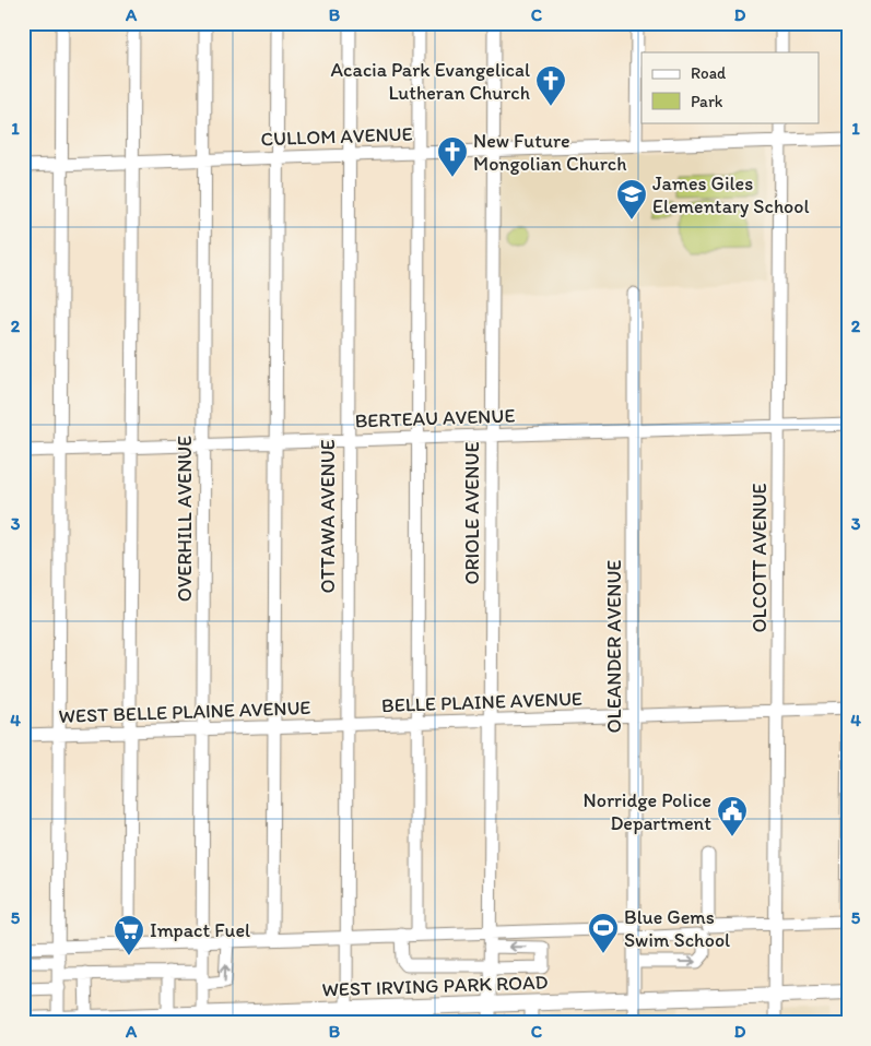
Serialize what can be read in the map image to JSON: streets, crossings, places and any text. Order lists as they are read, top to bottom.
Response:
{
  "streets": {
    "main road": ["WEST IRVING PARK ROAD"],
    "street": [
      "CULLOM AVENUE",
      "BERTEAU AVENUE",
      "ORIOLE AVENUE",
      "OTTAWA AVENUE",
      "OVERHILL AVENUE",
      "OLCOTT AVENUE",
      "OLEANDER AVENUE",
      "BELLE PLAINE AVENUE",
      "WEST BELLE PLAINE AVENUE"
    ]
  },
  "crossings": [
    ["CULLOM AVENUE", "ORIOLE AVENUE"],
    ["CULLOM AVENUE", "OTTAWA AVENUE"],
    ["CULLOM AVENUE", "OVERHILL AVENUE"],
    ["CULLOM AVENUE", "OLCOTT AVENUE"],
    ["BERTEAU AVENUE", "ORIOLE AVENUE"],
    ["BERTEAU AVENUE", "OTTAWA AVENUE"],
    ["BERTEAU AVENUE", "OVERHILL AVENUE"],
    ["BERTEAU AVENUE", "OLCOTT AVENUE"],
    ["BERTEAU AVENUE", "OLEANDER AVENUE"],
    ["ORIOLE AVENUE", "BELLE PLAINE AVENUE"],
    ["ORIOLE AVENUE", "WEST IRVING PARK ROAD"],
    ["OTTAWA AVENUE", "BELLE PLAINE AVENUE"],
    ["OTTAWA AVENUE", "WEST BELLE PLAINE AVENUE"],
    ["OTTAWA AVENUE", "WEST IRVING PARK ROAD"],
    ["OVERHILL AVENUE", "WEST BELLE PLAINE AVENUE"],
    ["OVERHILL AVENUE", "WEST IRVING PARK ROAD"],
    ["OLCOTT AVENUE", "BELLE PLAINE AVENUE"],
    ["OLCOTT AVENUE", "WEST IRVING PARK ROAD"],
    ["OLEANDER AVENUE", "BELLE PLAINE AVENUE"],
    ["OLEANDER AVENUE", "WEST IRVING PARK ROAD"],
    ["BELLE PLAINE AVENUE", "WEST BELLE PLAINE AVENUE"]
  ],
  "places": {
    "church": ["Acacia Park Evangelical Lutheran Church", "New Future Mongolian Church"],
    "school or university": ["James Giles Elementary School"],
    "public building": ["Norridge Police Department"],
    "sports": ["Blue Gems Swim School"],
    "supermarket": ["Impact Fuel"]
  },
  "legend": ["Road", "Park"],
  "grid": {
    "columns": [
      "A",
      "B",
      "C",
      "D"
    ],
    "rows": [
      "1",
      "2",
      "3",
      "4",
      "5"
    ]
  }
}
